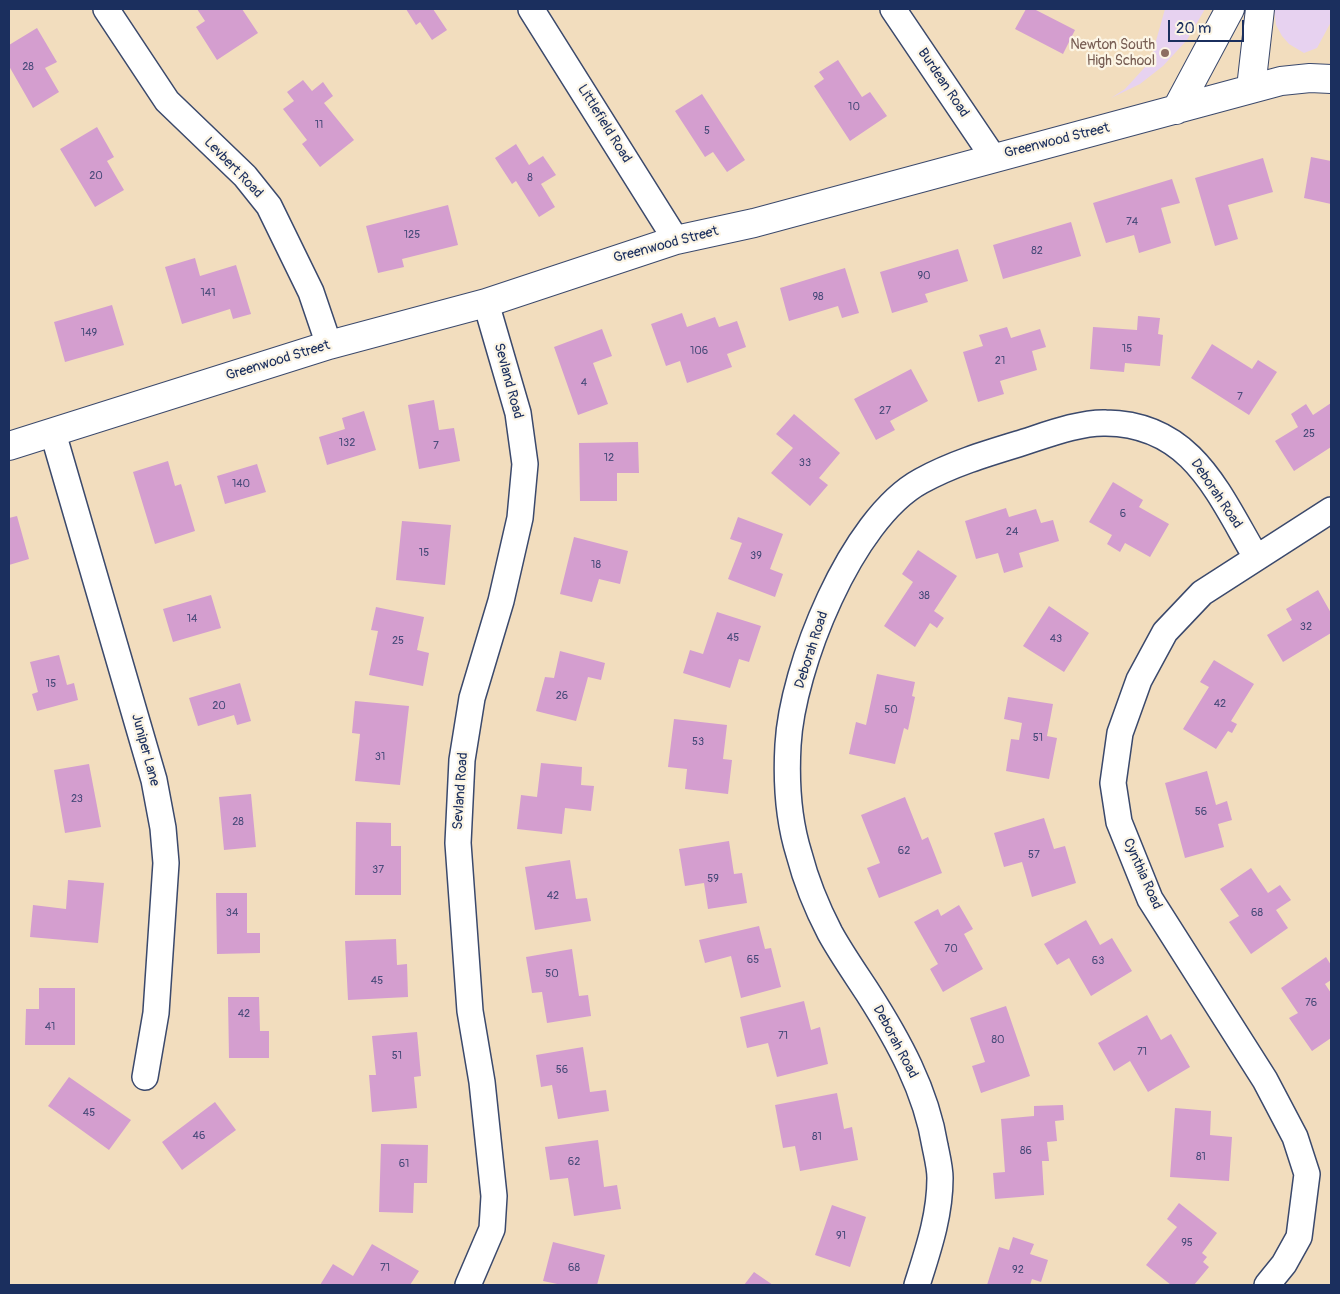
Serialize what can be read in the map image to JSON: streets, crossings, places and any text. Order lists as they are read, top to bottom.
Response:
{
  "streets": {
    "street": [
      "Burdean Road",
      "Littlefield Road",
      "Greenwood Street",
      "Levbert Road",
      "Sevland Road",
      "Deborah Road",
      "Juniper Lane",
      "Cynthia Road"
    ]
  },
  "crossings": [
    ["Burdean Road", "Greenwood Street"],
    ["Littlefield Road", "Greenwood Street"],
    ["Greenwood Street", "Levbert Road"],
    ["Greenwood Street", "Sevland Road"],
    ["Greenwood Street", "Juniper Lane"],
    ["Deborah Road", "Cynthia Road"]
  ],
  "places": ["Newton South High School"],
  "house_numbers": [
    "28",
    "10",
    "11",
    "5",
    "20",
    "8",
    "74",
    "125",
    "82",
    "90",
    "141",
    "98",
    "149",
    "15",
    "106",
    "21",
    "4",
    "7",
    "27",
    "25",
    "132",
    "7",
    "12",
    "33",
    "140",
    "6",
    "24",
    "15",
    "39",
    "18",
    "38",
    "14",
    "32",
    "45",
    "43",
    "25",
    "15",
    "26",
    "42",
    "20",
    "50",
    "51",
    "53",
    "31",
    "23",
    "56",
    "28",
    "62",
    "57",
    "37",
    "59",
    "42",
    "34",
    "68",
    "70",
    "65",
    "63",
    "50",
    "45",
    "76",
    "42",
    "41",
    "71",
    "80",
    "71",
    "51",
    "56",
    "45",
    "46",
    "81",
    "86",
    "81",
    "62",
    "61",
    "91",
    "95",
    "71",
    "68",
    "92"
  ],
  "scale_bar": "20 m"
}
